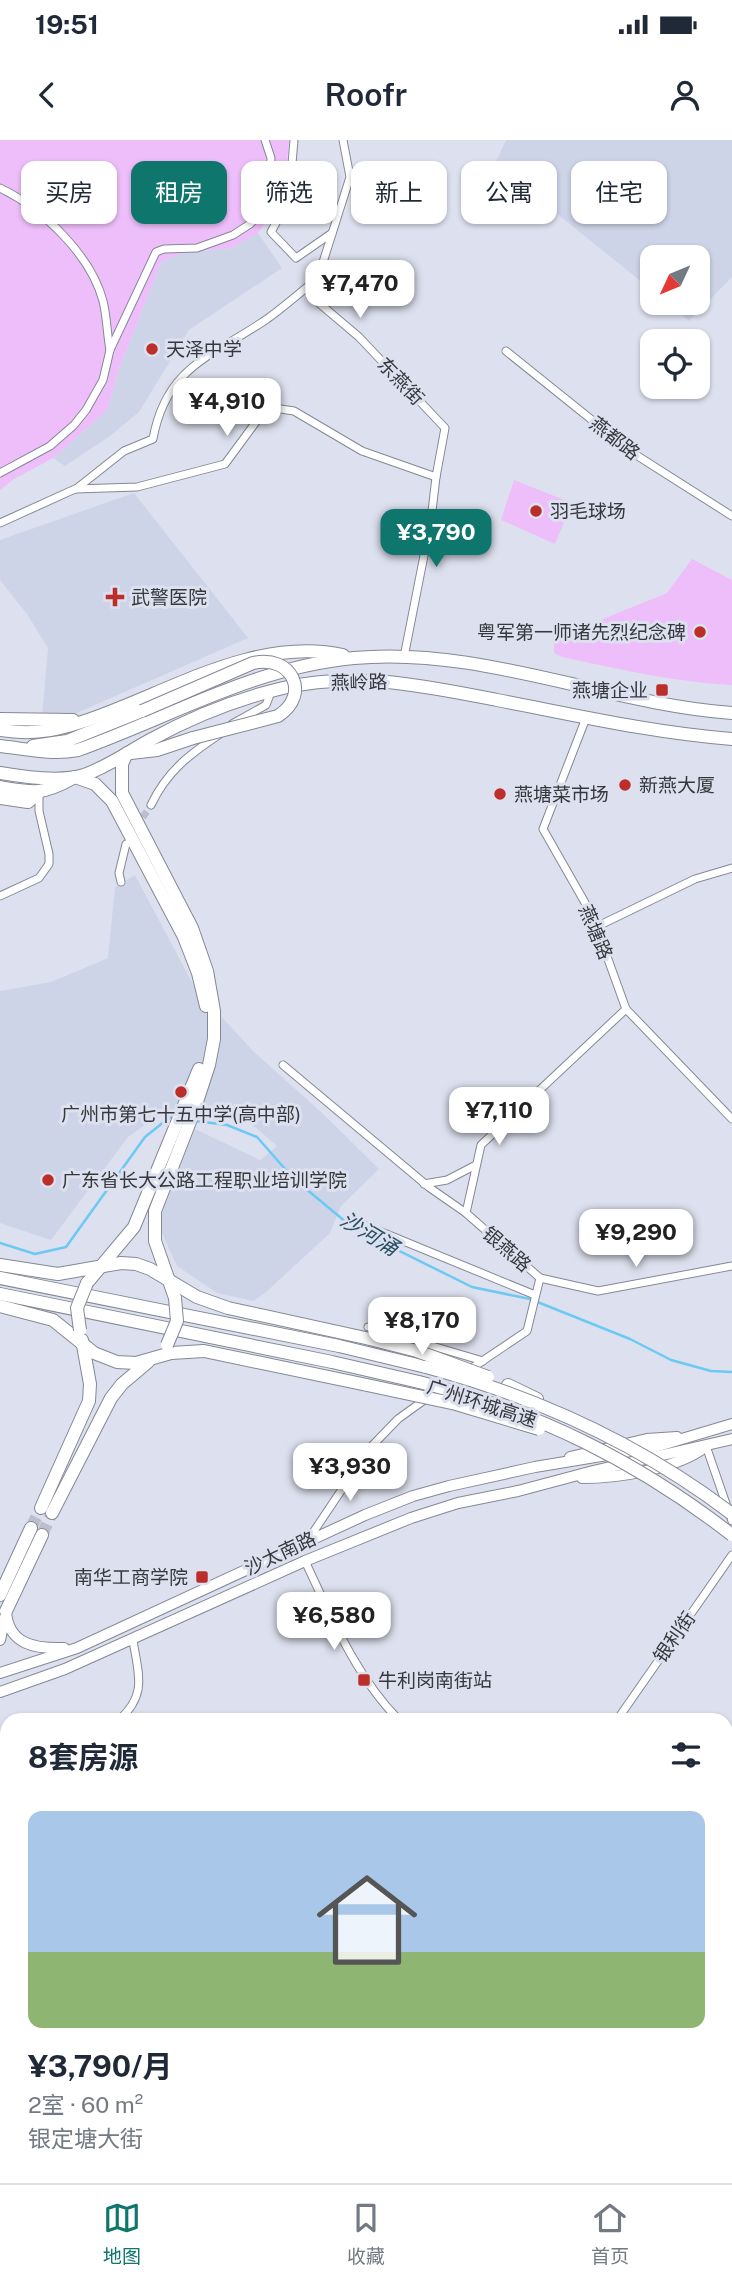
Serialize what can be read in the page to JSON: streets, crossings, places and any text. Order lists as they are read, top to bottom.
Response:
{
  "streets": {
    "highway": ["燕岭路", "广州环城高速"],
    "main road": ["沙太南路"],
    "street": [
      "东燕街",
      "燕都路",
      "燕塘路",
      "银燕路",
      "银利街"
    ]
  },
  "crossings": [
    ["燕岭路", "燕塘路"],
    ["燕塘路", "银燕路"],
    ["银燕路", "沙太南路"]
  ],
  "water": ["沙河涌"],
  "places": {
    "other": [
      "天泽中学",
      "羽毛球场",
      "粤军第一师诸先烈纪念碑",
      "新燕大厦",
      "燕塘菜市场",
      "广州市第七十五中学(高中部)",
      "广东省长大公路工程职业培训学院"
    ],
    "health": ["武警医院"],
    "transit": ["燕塘企业", "南华工商学院", "牛利岗南街站"]
  },
  "north": "bottom left",
  "page": {
    "status": "19:51",
    "header": "Roofr",
    "chip": [
      "买房",
      "租房",
      "筛选",
      "新上",
      "公寓",
      "住宅"
    ],
    "price": [
      "¥7,470",
      "¥4,910",
      "¥3,790",
      "¥7,110",
      "¥9,290",
      "¥8,170",
      "¥3,930",
      "¥6,580"
    ],
    "heading": "8套房源",
    "list": [
      {
        "name": "¥3,790/月",
        "note": "2室 · 60 m² · 银定塘大街"
      }
    ],
    "tabs": ["地图", "收藏", "首页"]
  }
}
